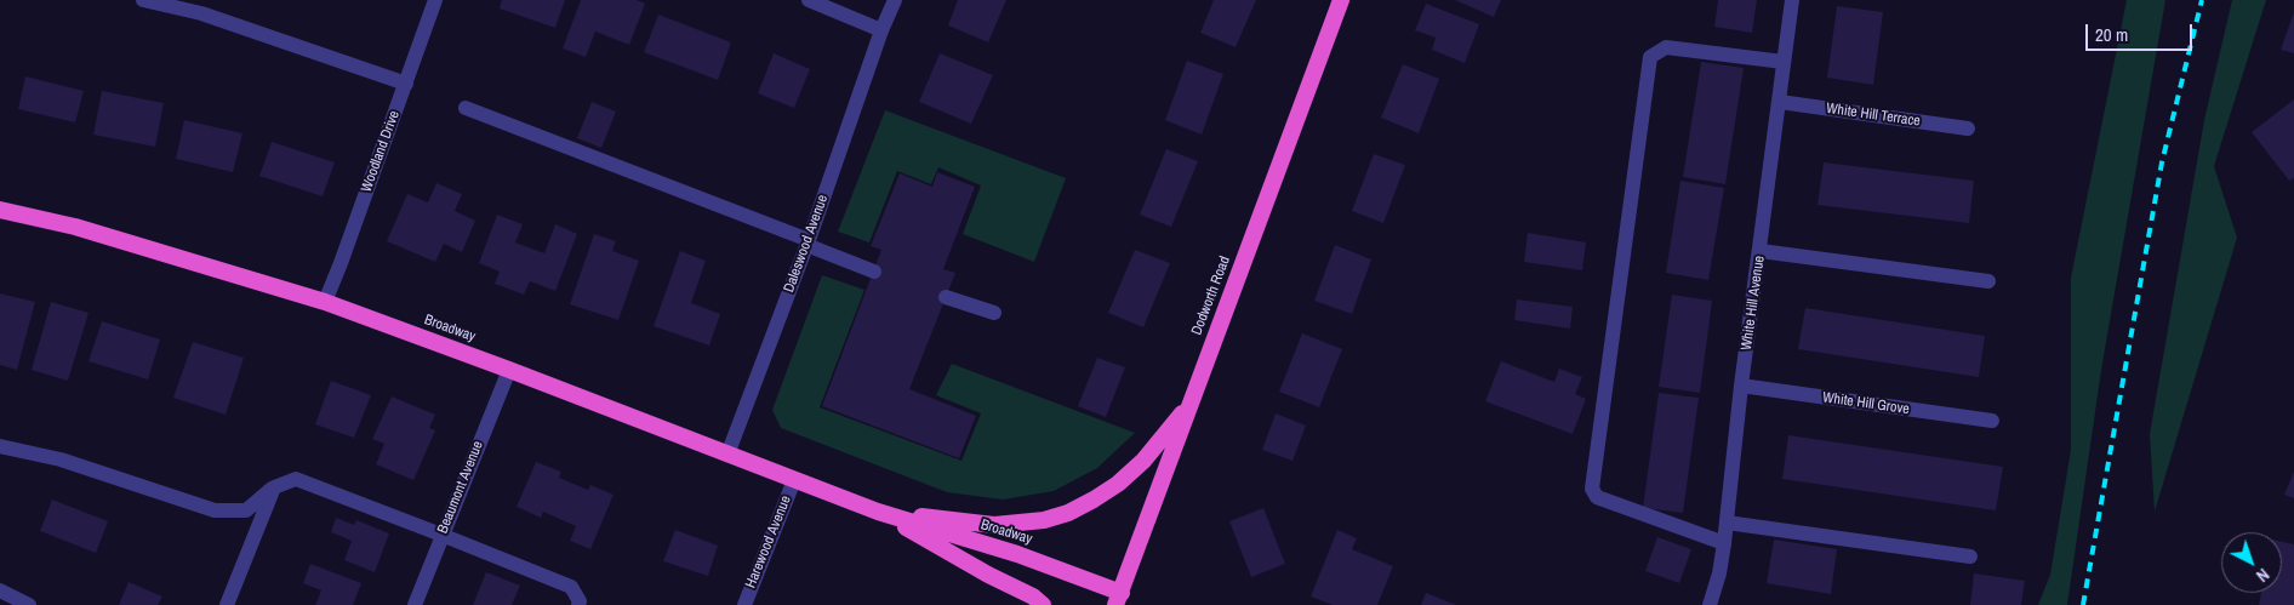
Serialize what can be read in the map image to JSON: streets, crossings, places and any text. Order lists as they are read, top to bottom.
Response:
{
  "streets": {
    "highway": ["Dodworth Road", "Broadway"],
    "street": [
      "White Hill Terrace",
      "Woodland Drive",
      "Daleswood Avenue",
      "White Hill Avenue",
      "White Hill Grove",
      "Beaumont Avenue",
      "Harewood Avenue"
    ]
  },
  "crossings": [
    ["White Hill Terrace", "White Hill Avenue"],
    ["Woodland Drive", "Broadway"],
    ["Daleswood Avenue", "Broadway"],
    ["Dodworth Road", "Broadway"],
    ["White Hill Avenue", "White Hill Grove"],
    ["Broadway", "Beaumont Avenue"],
    ["Broadway", "Harewood Avenue"]
  ],
  "scale_bar": "20 m",
  "north": "bottom right"
}
